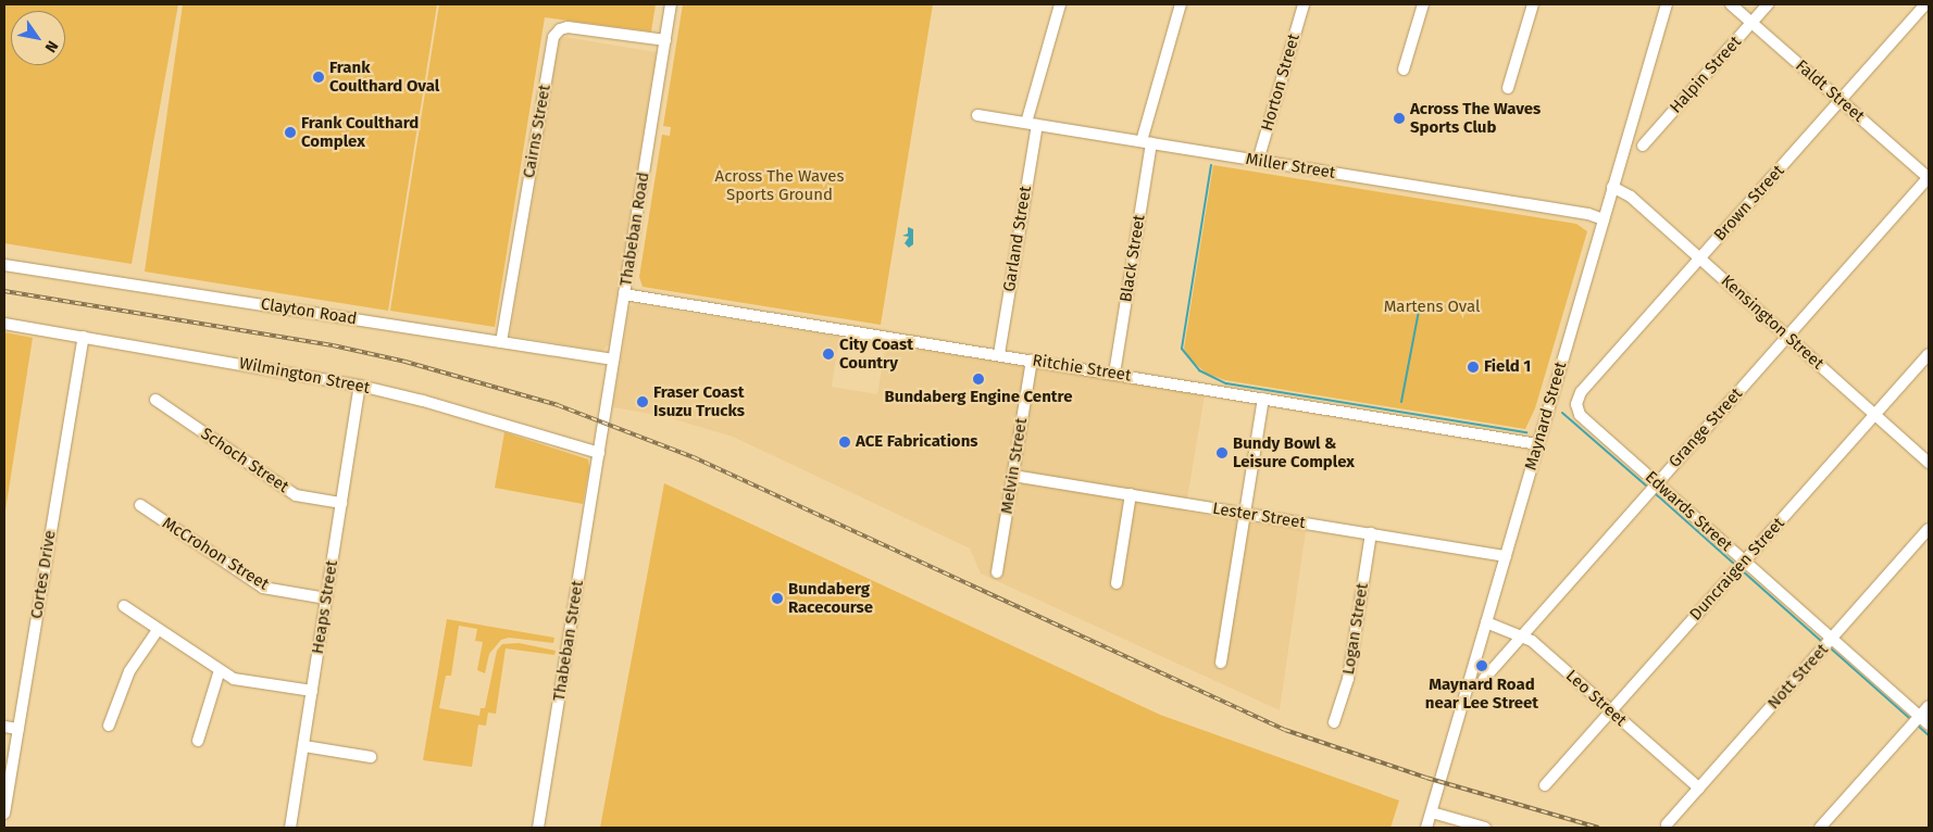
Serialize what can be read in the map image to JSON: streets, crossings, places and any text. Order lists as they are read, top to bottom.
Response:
{
  "streets": {
    "street": [
      "Halpin Street",
      "Horton Street",
      "Faldt Street",
      "Cairns Street",
      "Miller Street",
      "Brown Street",
      "Thabeban Road",
      "Garland Street",
      "Black Street",
      "Clayton Road",
      "Kensington Street",
      "Ritchie Street",
      "Wilmington Street",
      "Maynard Street",
      "Grange Street",
      "Schoch Street",
      "Melvin Street",
      "Edwards Street",
      "Lester Street",
      "McCrohon Street",
      "Duncraigen Street",
      "Cortes Drive",
      "Heaps Street",
      "Logan Street",
      "Thabeban Street",
      "Nott Street",
      "Leo Street"
    ]
  },
  "crossings": [
    ["Halpin Street", "Faldt Street"],
    ["Horton Street", "Miller Street"],
    ["Faldt Street", "Brown Street"],
    ["Faldt Street", "Grange Street"],
    ["Cairns Street", "Thabeban Road"],
    ["Cairns Street", "Clayton Road"],
    ["Miller Street", "Garland Street"],
    ["Miller Street", "Black Street"],
    ["Miller Street", "Maynard Street"],
    ["Brown Street", "Kensington Street"],
    ["Brown Street", "Edwards Street"],
    ["Thabeban Road", "Clayton Road"],
    ["Thabeban Road", "Ritchie Street"],
    ["Thabeban Road", "Wilmington Street"],
    ["Thabeban Road", "Thabeban Street"],
    ["Garland Street", "Ritchie Street"],
    ["Black Street", "Ritchie Street"],
    ["Kensington Street", "Maynard Street"],
    ["Kensington Street", "Grange Street"],
    ["Kensington Street", "Duncraigen Street"],
    ["Ritchie Street", "Maynard Street"],
    ["Ritchie Street", "Melvin Street"],
    ["Wilmington Street", "Cortes Drive"],
    ["Wilmington Street", "Heaps Street"],
    ["Wilmington Street", "Thabeban Street"],
    ["Maynard Street", "Lester Street"],
    ["Maynard Street", "Leo Street"],
    ["Grange Street", "Edwards Street"],
    ["Grange Street", "Leo Street"],
    ["Schoch Street", "Heaps Street"],
    ["Melvin Street", "Lester Street"],
    ["Edwards Street", "Duncraigen Street"],
    ["Edwards Street", "Nott Street"],
    ["Lester Street", "Logan Street"],
    ["McCrohon Street", "Heaps Street"],
    ["Duncraigen Street", "Leo Street"],
    ["Nott Street", "Leo Street"]
  ],
  "parks": ["Across The Waves Sports Ground", "Martens Oval"],
  "places": [
    "Frank Coulthard Oval",
    "Across The Waves Sports Club",
    "Frank Coulthard Complex",
    "City Coast Country",
    "Field 1",
    "Bundaberg Engine Centre",
    "Fraser Coast Isuzu Trucks",
    "ACE Fabrications",
    "Bundy Bowl & Leisure Complex",
    "Bundaberg Racecourse",
    "Maynard Road near Lee Street"
  ],
  "north": "bottom right"
}
